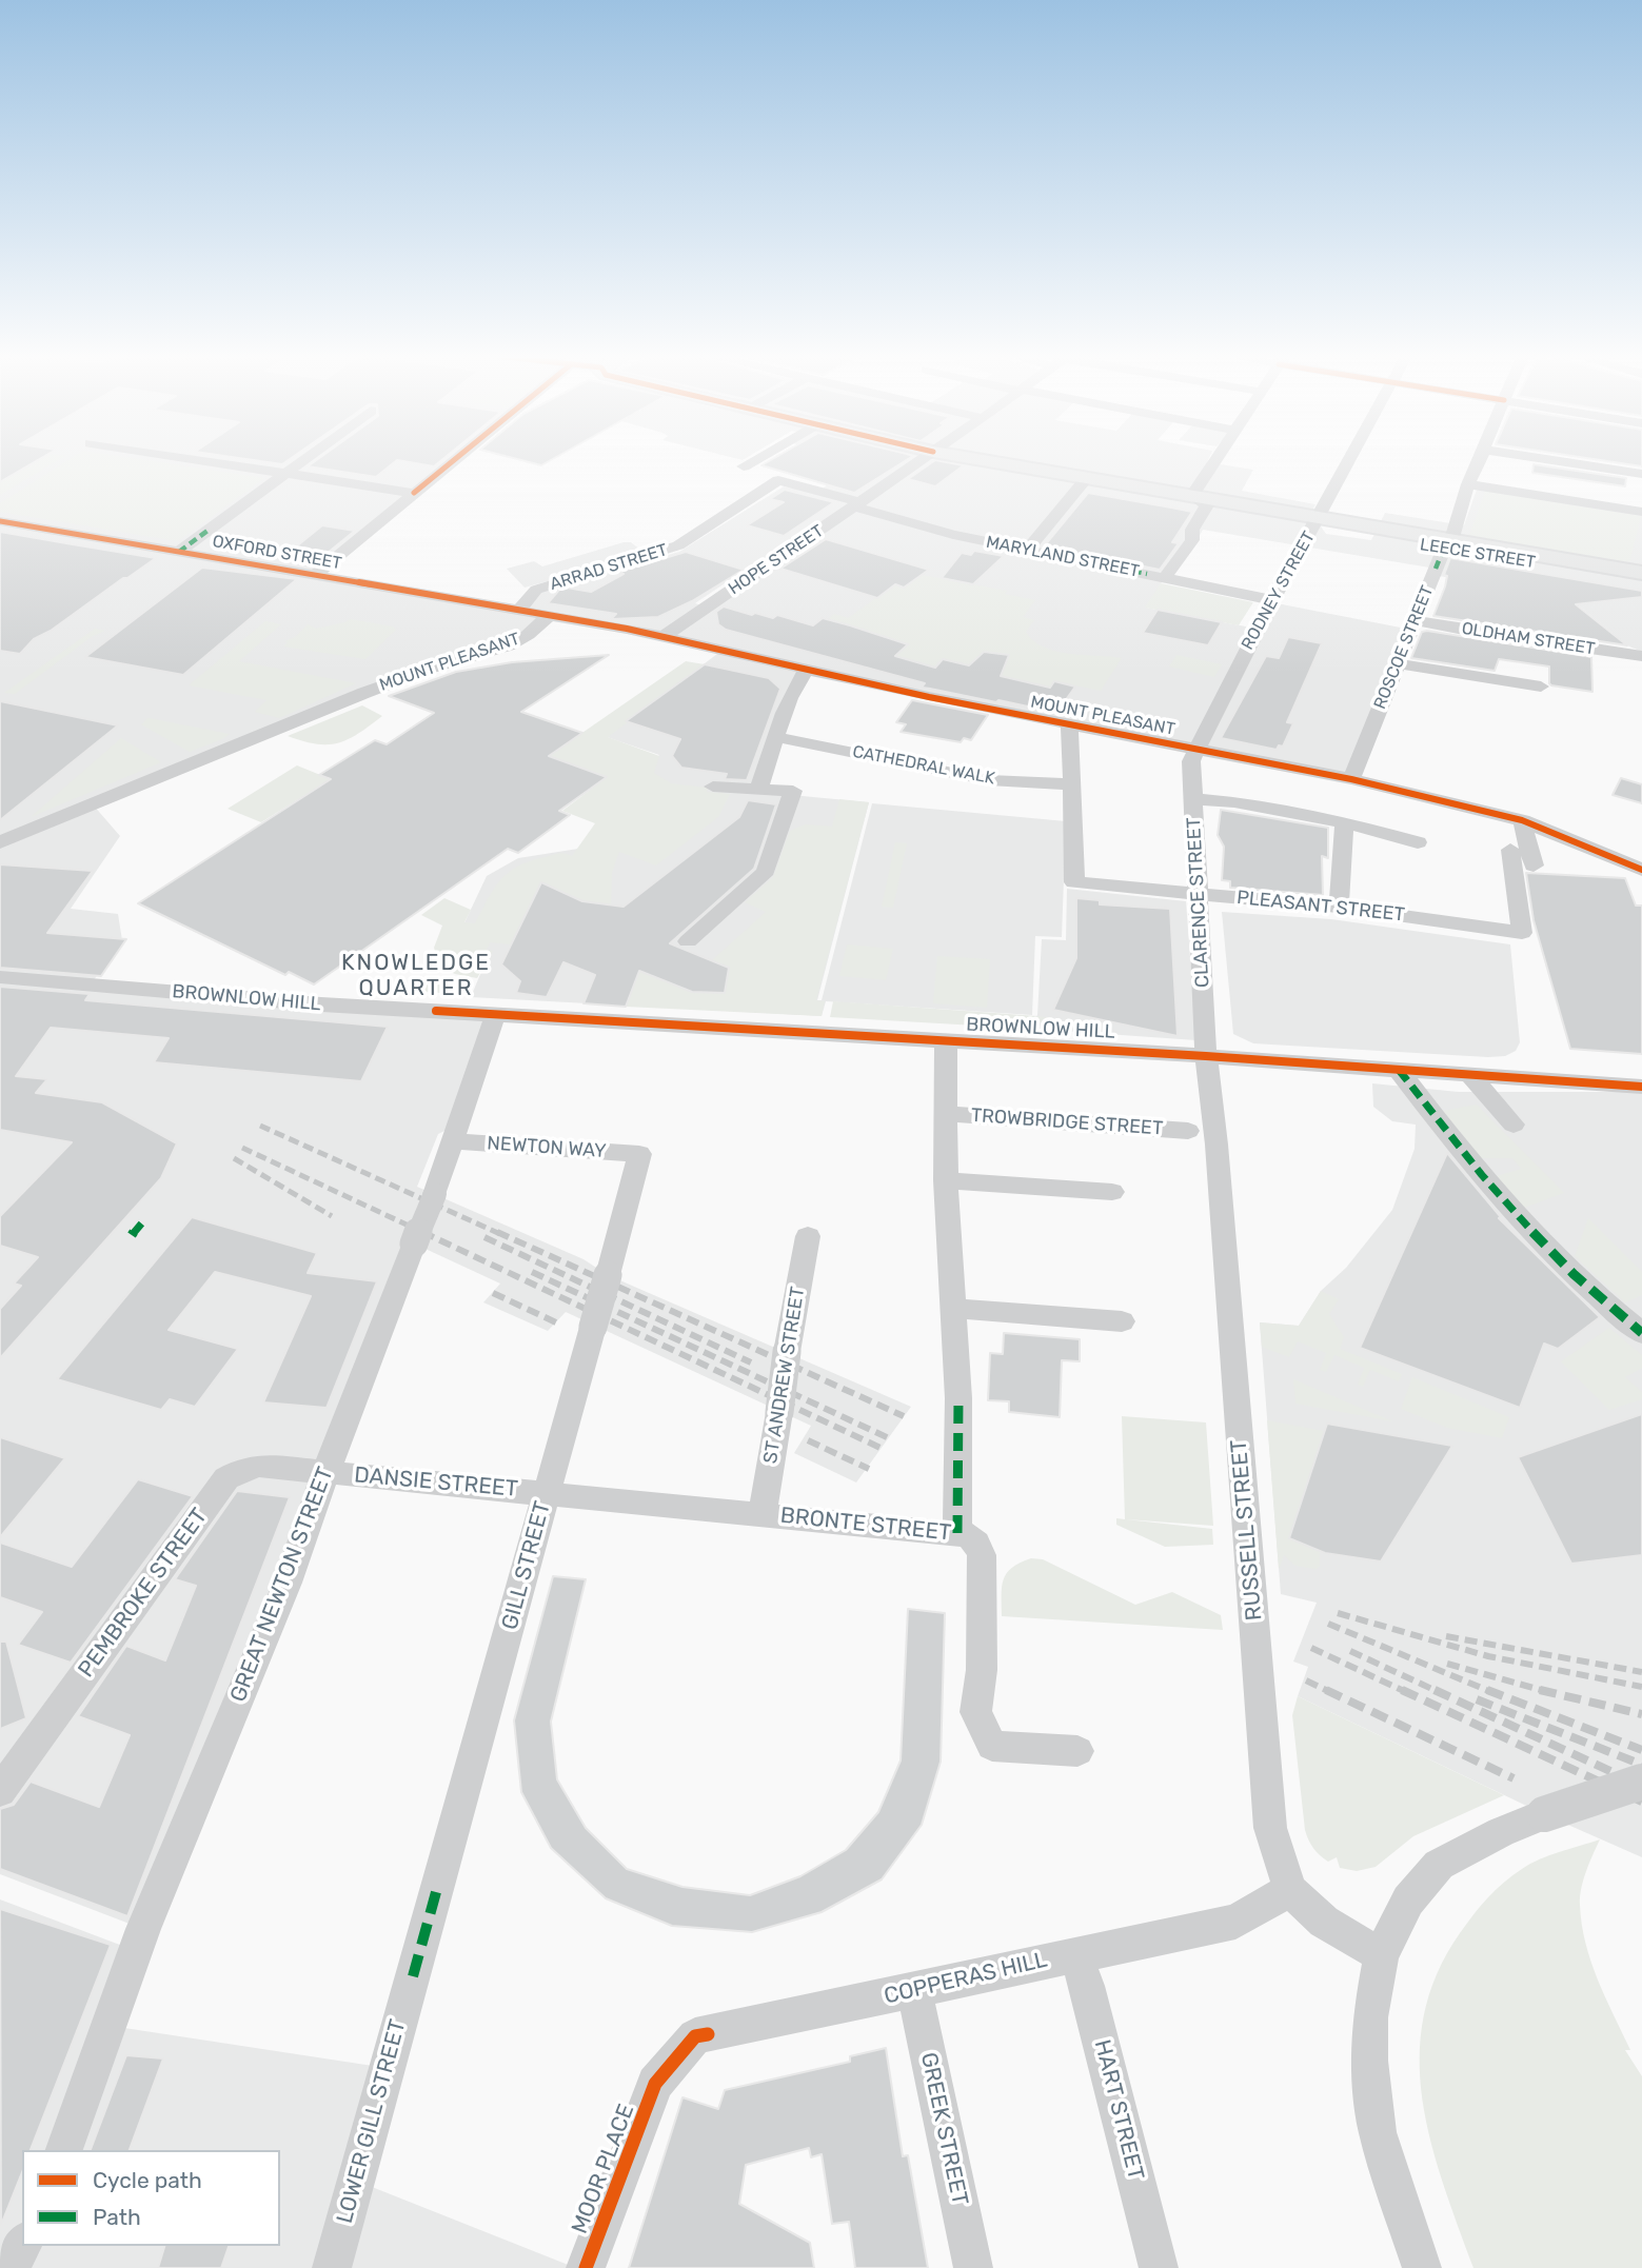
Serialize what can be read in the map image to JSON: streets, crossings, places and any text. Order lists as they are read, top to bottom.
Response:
{
  "streets": {
    "main road": ["LEECE STREET"],
    "street": [
      "OXFORD STREET",
      "MARYLAND STREET",
      "HOPE STREET",
      "ARRAD STREET",
      "RODNEY STREET",
      "OLDHAM STREET",
      "ROSCOE STREET",
      "MOUNT PLEASANT",
      "CATHEDRAL WALK",
      "CLARENCE STREET",
      "PLEASANT STREET",
      "BROWNLOW HILL",
      "TROWBRIDGE STREET",
      "NEWTON WAY",
      "ST ANDREW STREET",
      "DANSIE STREET",
      "BRONTE STREET",
      "RUSSELL STREET",
      "GILL STREET",
      "GREAT NEWTON STREET",
      "PEMBROKE STREET",
      "COPPERAS HILL",
      "HART STREET",
      "LOWER GILL STREET",
      "GREEK STREET",
      "MOOR PLACE"
    ]
  },
  "crossings": [
    ["OXFORD STREET", "ARRAD STREET"],
    ["OXFORD STREET", "MOUNT PLEASANT"],
    ["LEECE STREET", "RODNEY STREET"],
    ["LEECE STREET", "ROSCOE STREET"],
    ["MARYLAND STREET", "HOPE STREET"],
    ["MARYLAND STREET", "ARRAD STREET"],
    ["MARYLAND STREET", "RODNEY STREET"],
    ["HOPE STREET", "ARRAD STREET"],
    ["HOPE STREET", "MOUNT PLEASANT"],
    ["RODNEY STREET", "MOUNT PLEASANT"],
    ["RODNEY STREET", "CLARENCE STREET"],
    ["OLDHAM STREET", "ROSCOE STREET"],
    ["ROSCOE STREET", "MOUNT PLEASANT"],
    ["MOUNT PLEASANT", "CLARENCE STREET"],
    ["CATHEDRAL WALK", "PLEASANT STREET"],
    ["CLARENCE STREET", "PLEASANT STREET"],
    ["CLARENCE STREET", "BROWNLOW HILL"],
    ["CLARENCE STREET", "RUSSELL STREET"],
    ["BROWNLOW HILL", "TROWBRIDGE STREET"],
    ["BROWNLOW HILL", "RUSSELL STREET"],
    ["BROWNLOW HILL", "GREAT NEWTON STREET"],
    ["TROWBRIDGE STREET", "BRONTE STREET"],
    ["NEWTON WAY", "GILL STREET"],
    ["NEWTON WAY", "GREAT NEWTON STREET"],
    ["ST ANDREW STREET", "BRONTE STREET"],
    ["DANSIE STREET", "BRONTE STREET"],
    ["DANSIE STREET", "GILL STREET"],
    ["DANSIE STREET", "GREAT NEWTON STREET"],
    ["DANSIE STREET", "PEMBROKE STREET"],
    ["BRONTE STREET", "GILL STREET"],
    ["RUSSELL STREET", "COPPERAS HILL"],
    ["GILL STREET", "LOWER GILL STREET"],
    ["GREAT NEWTON STREET", "PEMBROKE STREET"],
    ["COPPERAS HILL", "HART STREET"],
    ["COPPERAS HILL", "GREEK STREET"],
    ["COPPERAS HILL", "MOOR PLACE"]
  ],
  "districts": ["KNOWLEDGE QUARTER"],
  "legend": ["Cycle path", "Path"]
}
